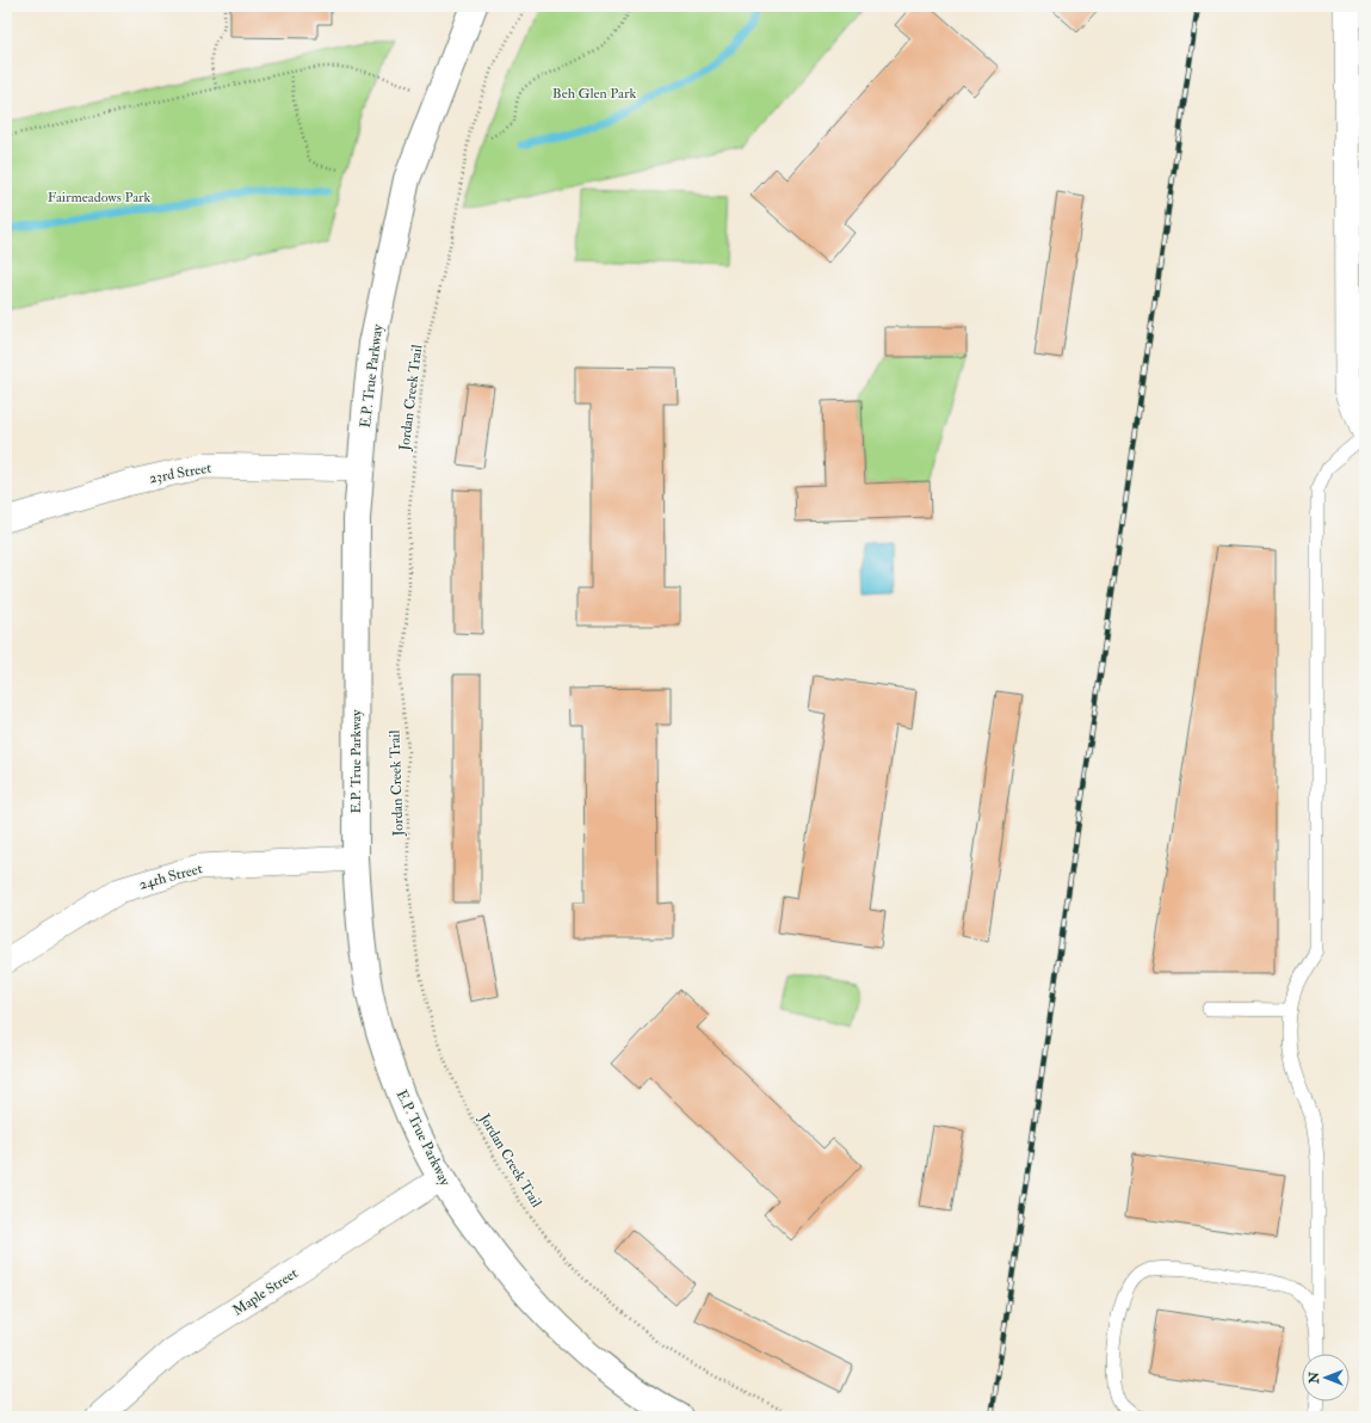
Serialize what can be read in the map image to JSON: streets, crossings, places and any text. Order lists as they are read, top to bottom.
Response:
{
  "streets": {
    "main road": ["E.P. True Parkway"],
    "street": ["23rd Street", "24th Street", "Maple Street"],
    "path": ["Jordan Creek Trail"]
  },
  "crossings": [
    ["E.P. True Parkway", "23rd Street"],
    ["E.P. True Parkway", "24th Street"],
    ["E.P. True Parkway", "Maple Street"]
  ],
  "parks": ["Beh Glen Park", "Fairmeadows Park"],
  "north": "left"
}
